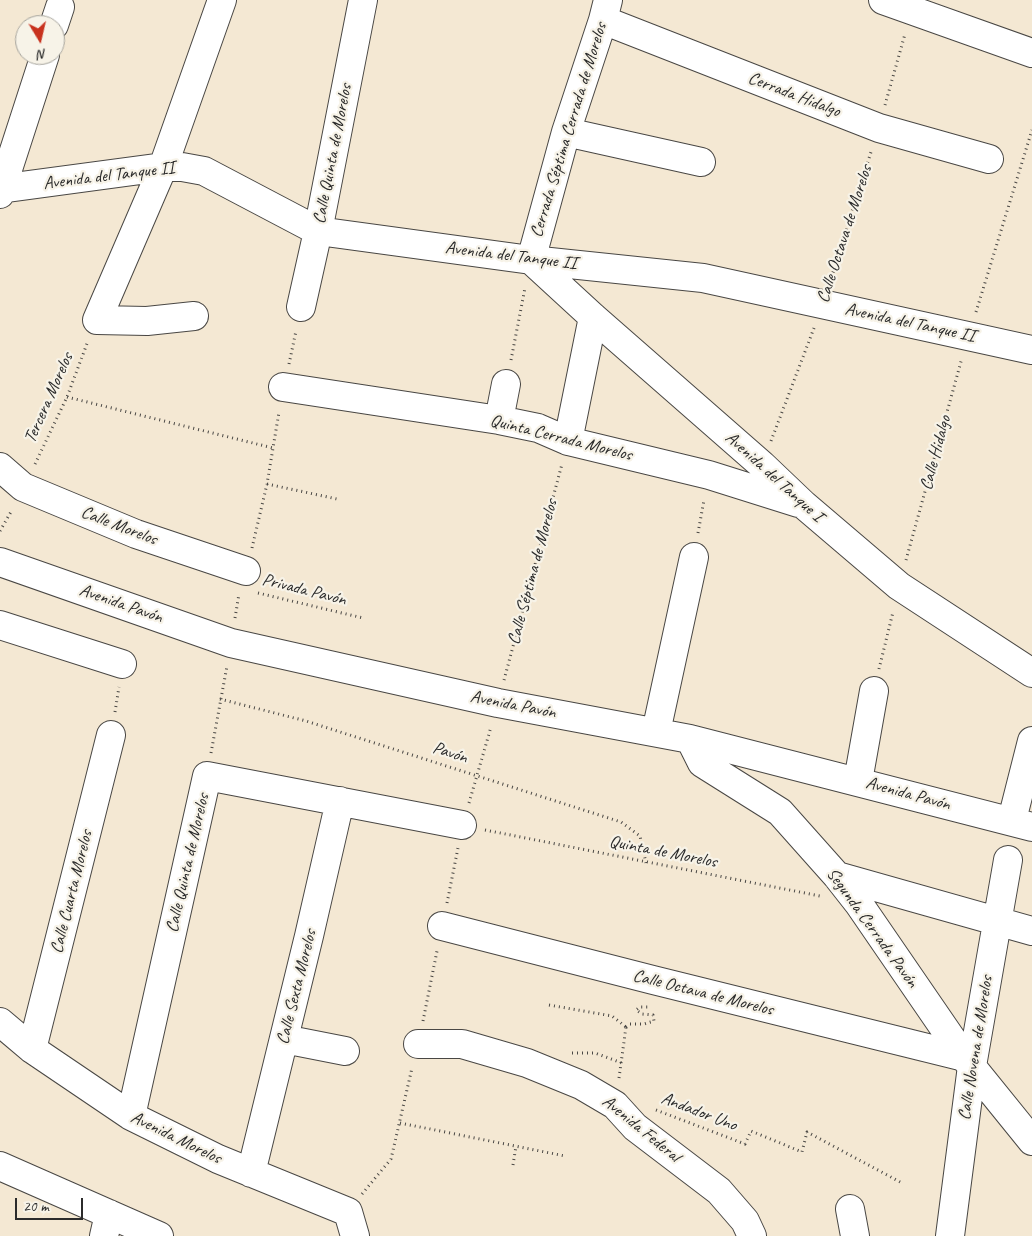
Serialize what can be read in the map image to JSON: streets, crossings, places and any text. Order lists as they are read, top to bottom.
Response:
{
  "streets": {
    "street": [
      "Cerrada Hidalgo",
      "Cerrada Séptima Cerrada de Morelos",
      "Calle Quinta de Morelos",
      "Avenida del Tanque II",
      "Calle Octava de Morelos",
      "Quinta Cerrada Morelos",
      "Avenida del Tanque I",
      "Calle Morelos",
      "Avenida Pavón",
      "Calle Cuarta Morelos",
      "Segunda Cerrada Pavón",
      "Calle Sexta Morelos",
      "Calle Novena de Morelos",
      "Avenida Federal",
      "Avenida Morelos"
    ],
    "path": [
      "Tercera Morelos",
      "Calle Hidalgo",
      "Calle Séptima de Morelos",
      "Privada Pavón",
      "Pavón",
      "Quinta de Morelos",
      "Andador Uno"
    ]
  },
  "crossings": [
    ["Cerrada Hidalgo", "Cerrada Séptima Cerrada de Morelos"],
    ["Cerrada Hidalgo", "Calle Octava de Morelos"],
    ["Cerrada Séptima Cerrada de Morelos", "Avenida del Tanque II"],
    ["Cerrada Séptima Cerrada de Morelos", "Avenida del Tanque I"],
    ["Calle Quinta de Morelos", "Avenida del Tanque II"],
    ["Calle Quinta de Morelos", "Calle Séptima de Morelos"],
    ["Calle Quinta de Morelos", "Quinta de Morelos"],
    ["Calle Quinta de Morelos", "Calle Sexta Morelos"],
    ["Calle Quinta de Morelos", "Avenida Morelos"],
    ["Avenida del Tanque II", "Calle Octava de Morelos"],
    ["Avenida del Tanque II", "Calle Hidalgo"],
    ["Avenida del Tanque II", "Avenida del Tanque I"],
    ["Calle Octava de Morelos", "Avenida del Tanque I"],
    ["Calle Octava de Morelos", "Segunda Cerrada Pavón"],
    ["Calle Octava de Morelos", "Calle Novena de Morelos"],
    ["Tercera Morelos", "Calle Morelos"],
    ["Quinta Cerrada Morelos", "Avenida del Tanque I"],
    ["Quinta Cerrada Morelos", "Calle Séptima de Morelos"],
    ["Calle Hidalgo", "Avenida del Tanque I"],
    ["Calle Morelos", "Privada Pavón"],
    ["Calle Séptima de Morelos", "Avenida Pavón"],
    ["Calle Séptima de Morelos", "Pavón"],
    ["Calle Séptima de Morelos", "Quinta de Morelos"],
    ["Avenida Pavón", "Segunda Cerrada Pavón"],
    ["Pavón", "Quinta de Morelos"],
    ["Quinta de Morelos", "Segunda Cerrada Pavón"],
    ["Calle Cuarta Morelos", "Avenida Morelos"],
    ["Segunda Cerrada Pavón", "Calle Novena de Morelos"],
    ["Calle Sexta Morelos", "Avenida Morelos"]
  ],
  "scale_bar": "20 m",
  "north": "bottom"
}
